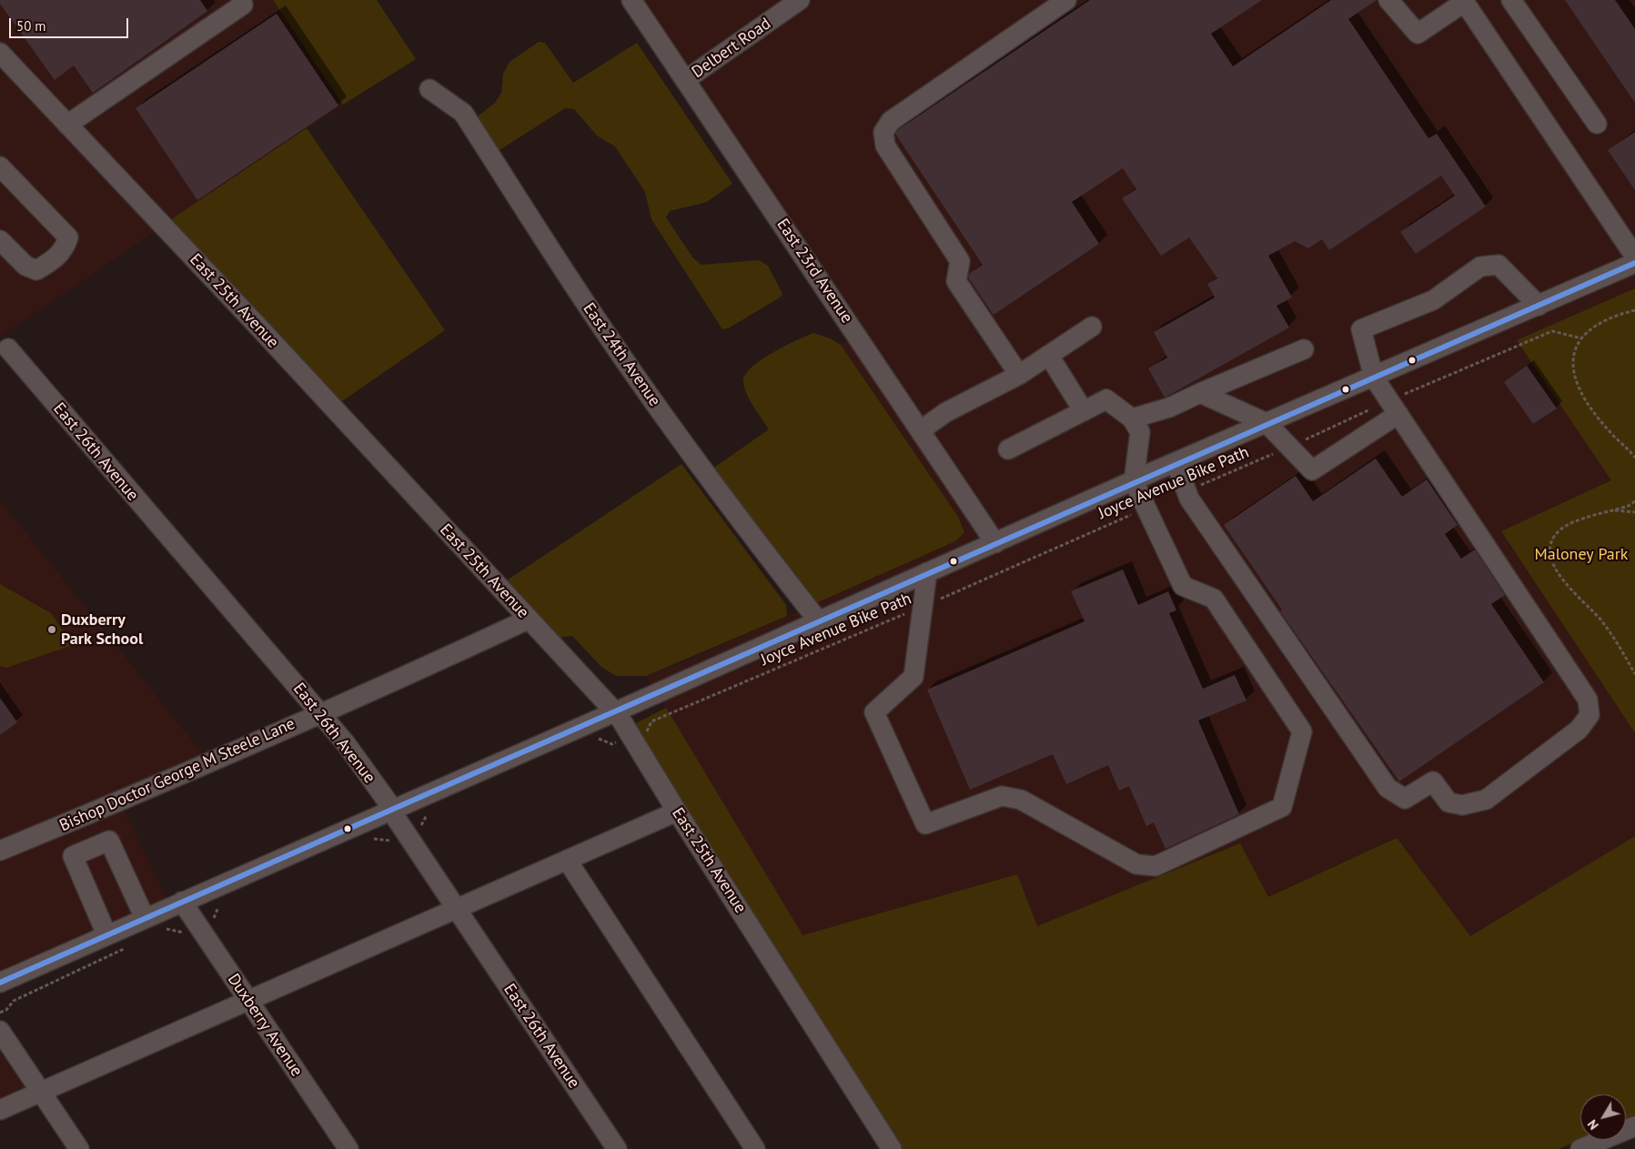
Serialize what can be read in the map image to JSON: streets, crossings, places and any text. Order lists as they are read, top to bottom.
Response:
{
  "streets": {
    "street": [
      "Delbert Road",
      "East 23rd Avenue",
      "East 25th Avenue",
      "East 24th Avenue",
      "East 26th Avenue",
      "Bishop Doctor George M Steele Lane",
      "Duxberry Avenue"
    ],
    "path": ["Joyce Avenue Bike Path"]
  },
  "crossings": [
    ["Delbert Road", "East 23rd Avenue"],
    ["East 25th Avenue", "Joyce Avenue Bike Path"],
    ["East 25th Avenue", "Bishop Doctor George M Steele Lane"],
    ["East 26th Avenue", "Bishop Doctor George M Steele Lane"]
  ],
  "parks": ["Maloney Park"],
  "places": ["Duxberry Park School"],
  "scale_bar": "50 m",
  "north": "bottom left"
}
